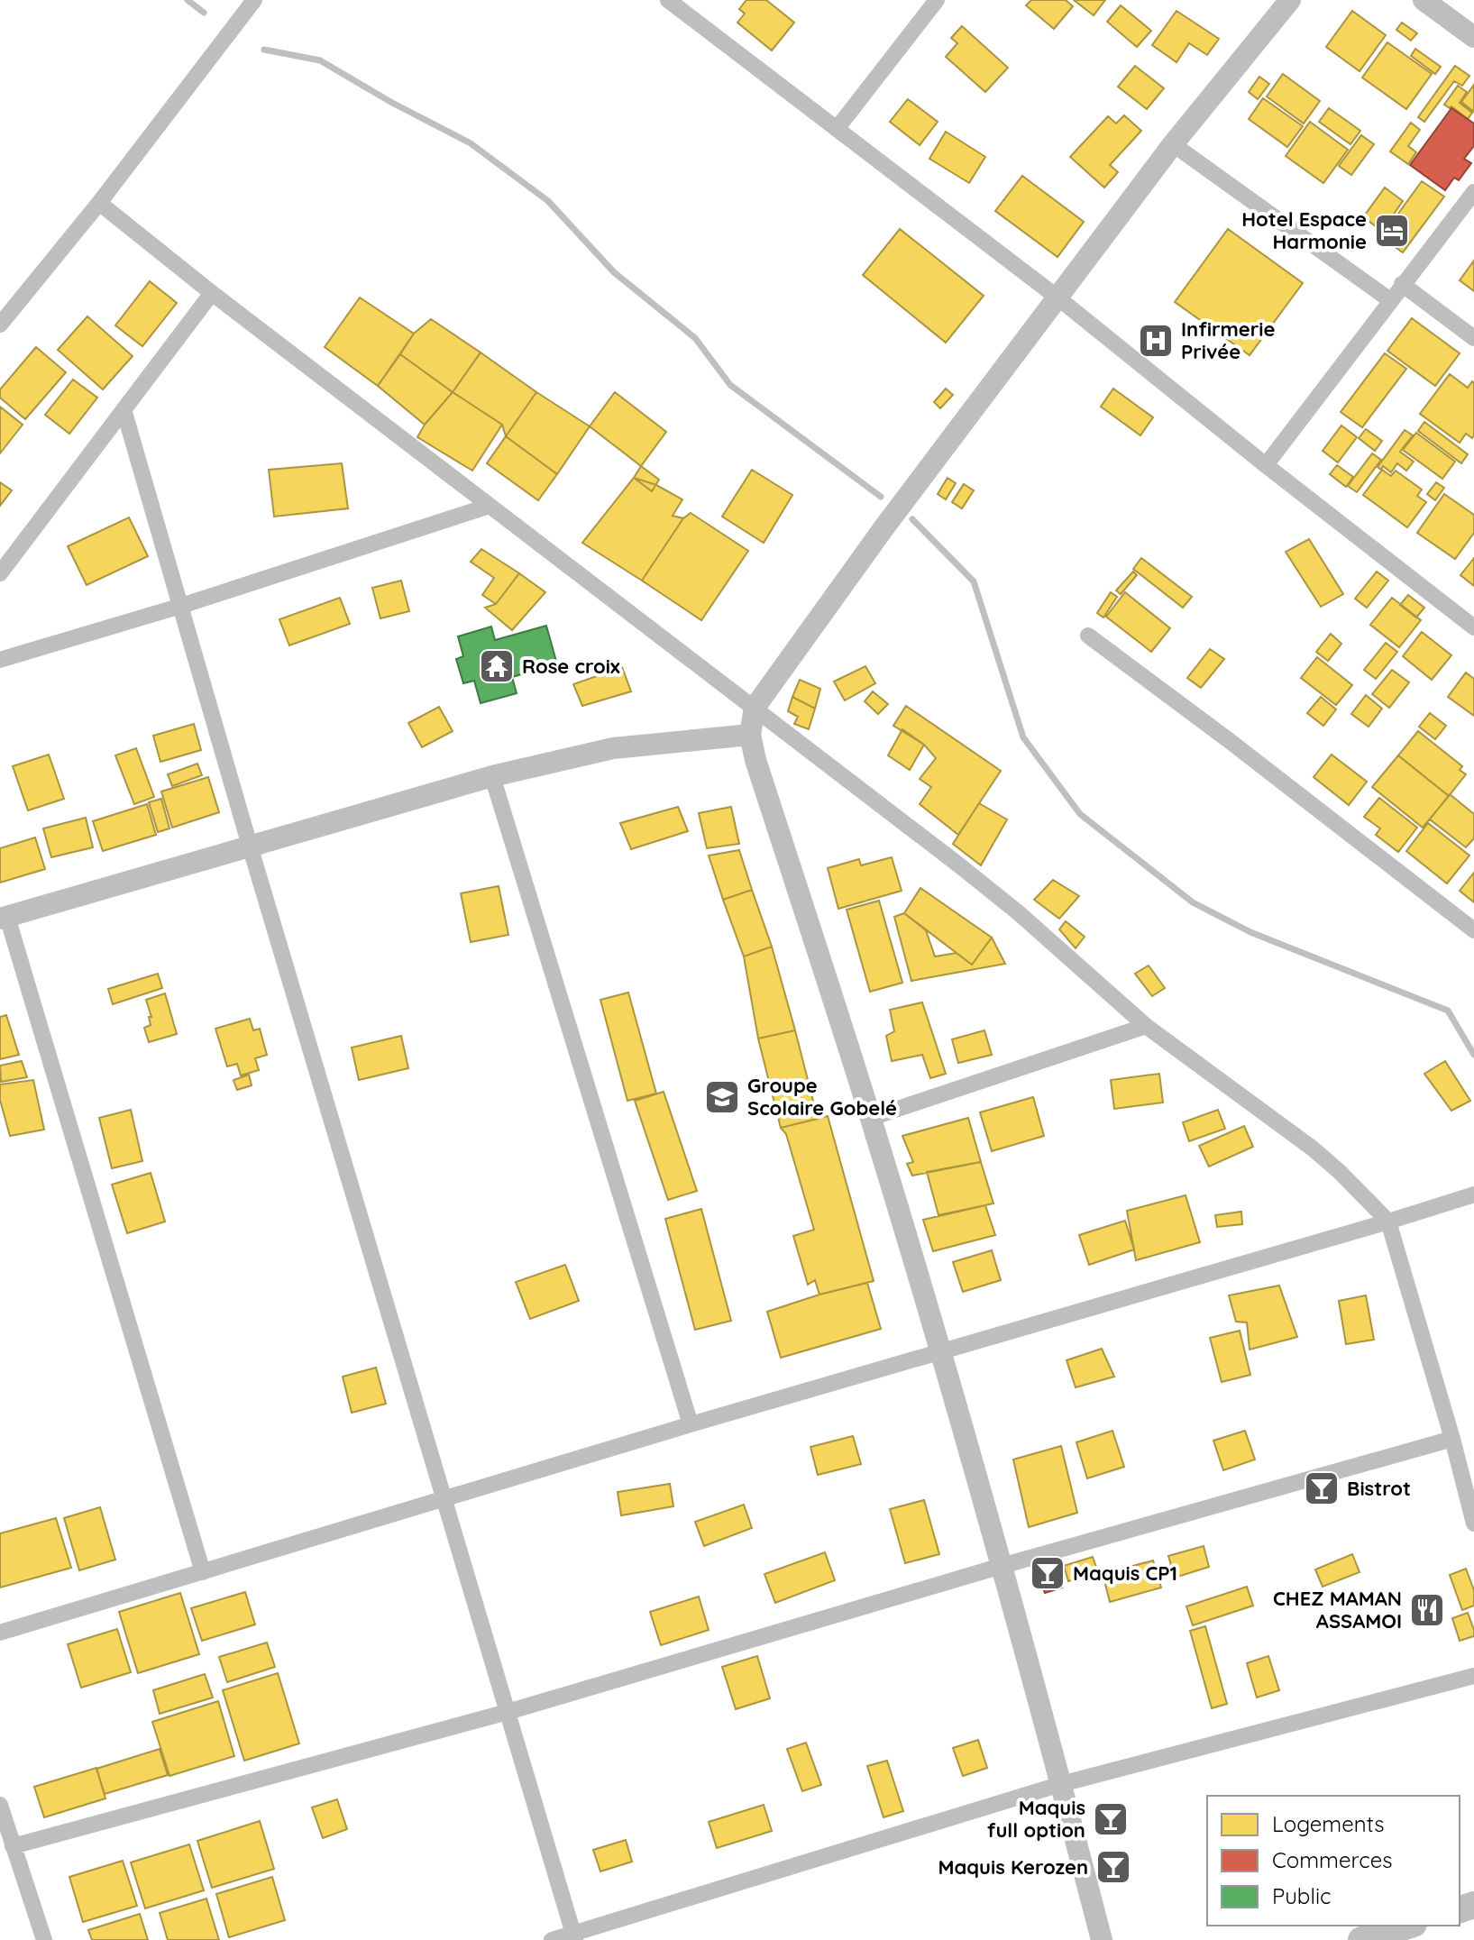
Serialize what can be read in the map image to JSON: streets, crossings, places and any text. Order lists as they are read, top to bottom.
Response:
{
  "places": {
    "hotel": ["Hotel Espace Harmonie"],
    "hospital": ["Infirmerie Privée"],
    "temple": ["Rose croix"],
    "school or university": ["Groupe Scolaire Gobelé"],
    "bar": [
      "Bistrot",
      "Maquis CP1",
      "Maquis full option",
      "Maquis Kerozen"
    ],
    "restaurant": ["CHEZ MAMAN ASSAMOI"]
  },
  "legend": ["Logements", "Commerces", "Public"]
}
